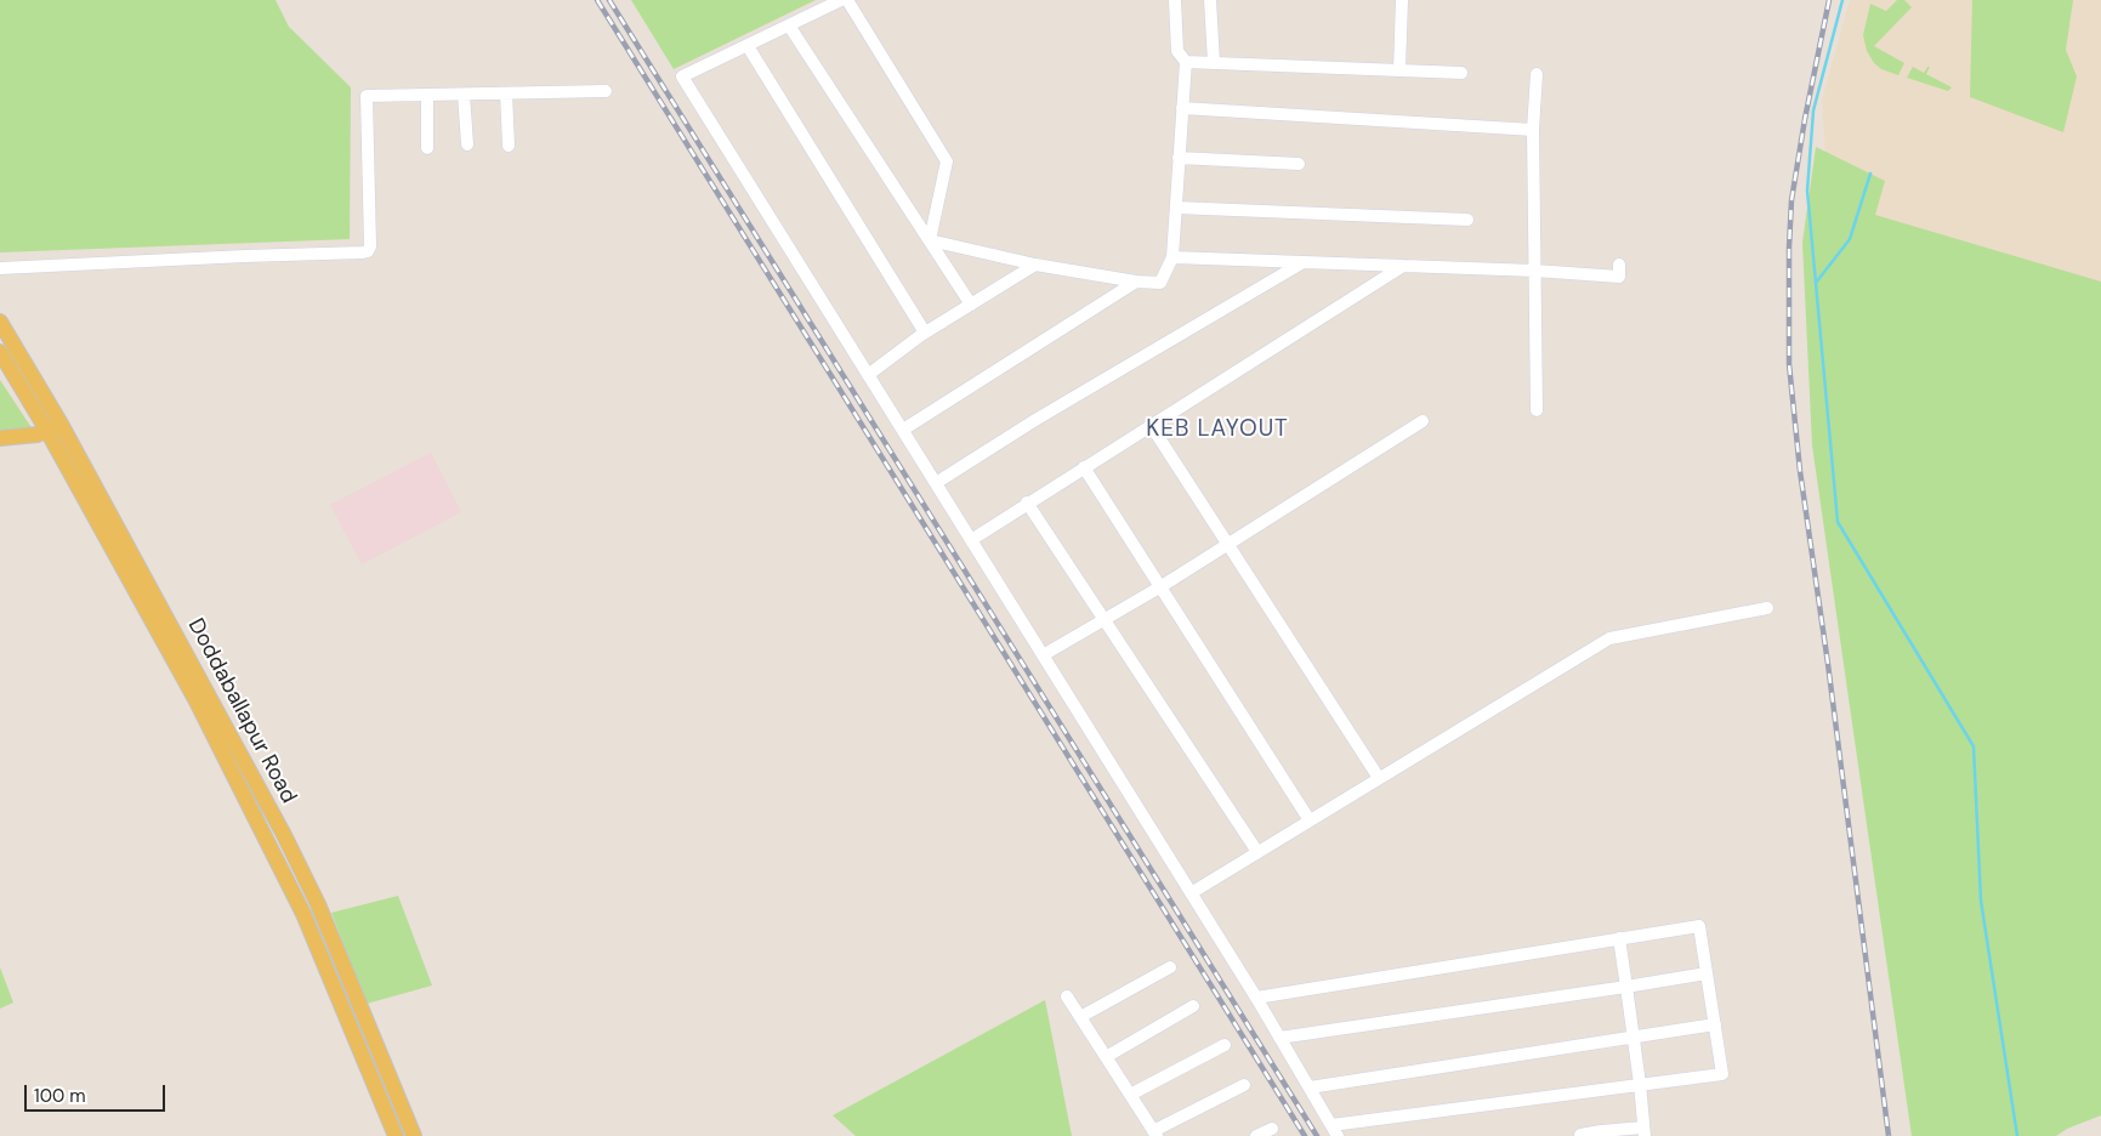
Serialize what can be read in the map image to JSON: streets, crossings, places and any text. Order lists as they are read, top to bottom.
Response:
{
  "streets": {
    "main road": ["Doddaballapur Road"]
  },
  "districts": ["KEB LAYOUT"],
  "scale_bar": "100 m"
}
